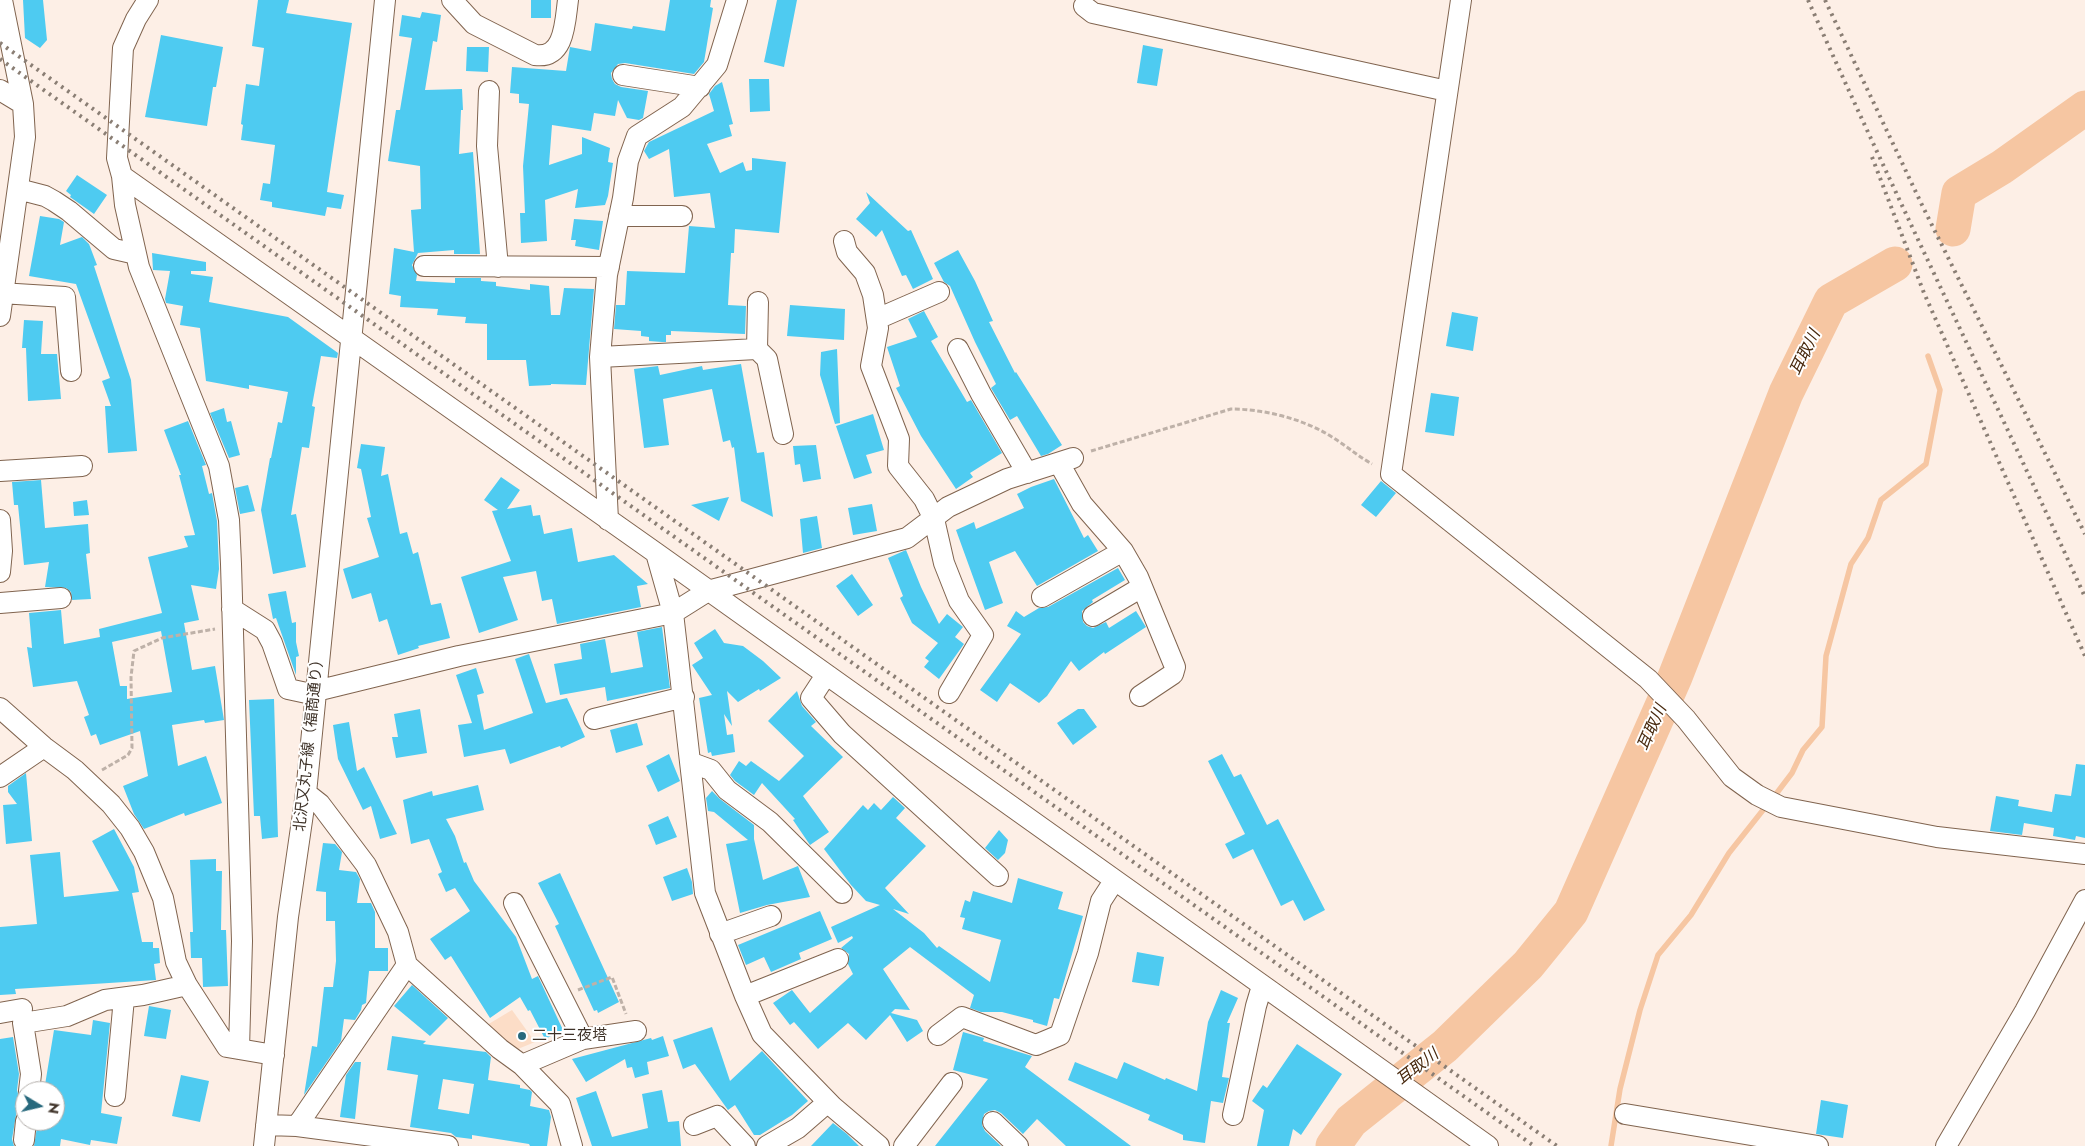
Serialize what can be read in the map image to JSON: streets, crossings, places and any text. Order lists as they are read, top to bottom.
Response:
{
  "streets": {
    "street": ["北沢又丸子線（福商通り）"]
  },
  "water": ["耳取川"],
  "places": ["二十三夜塔"],
  "north": "right"
}
